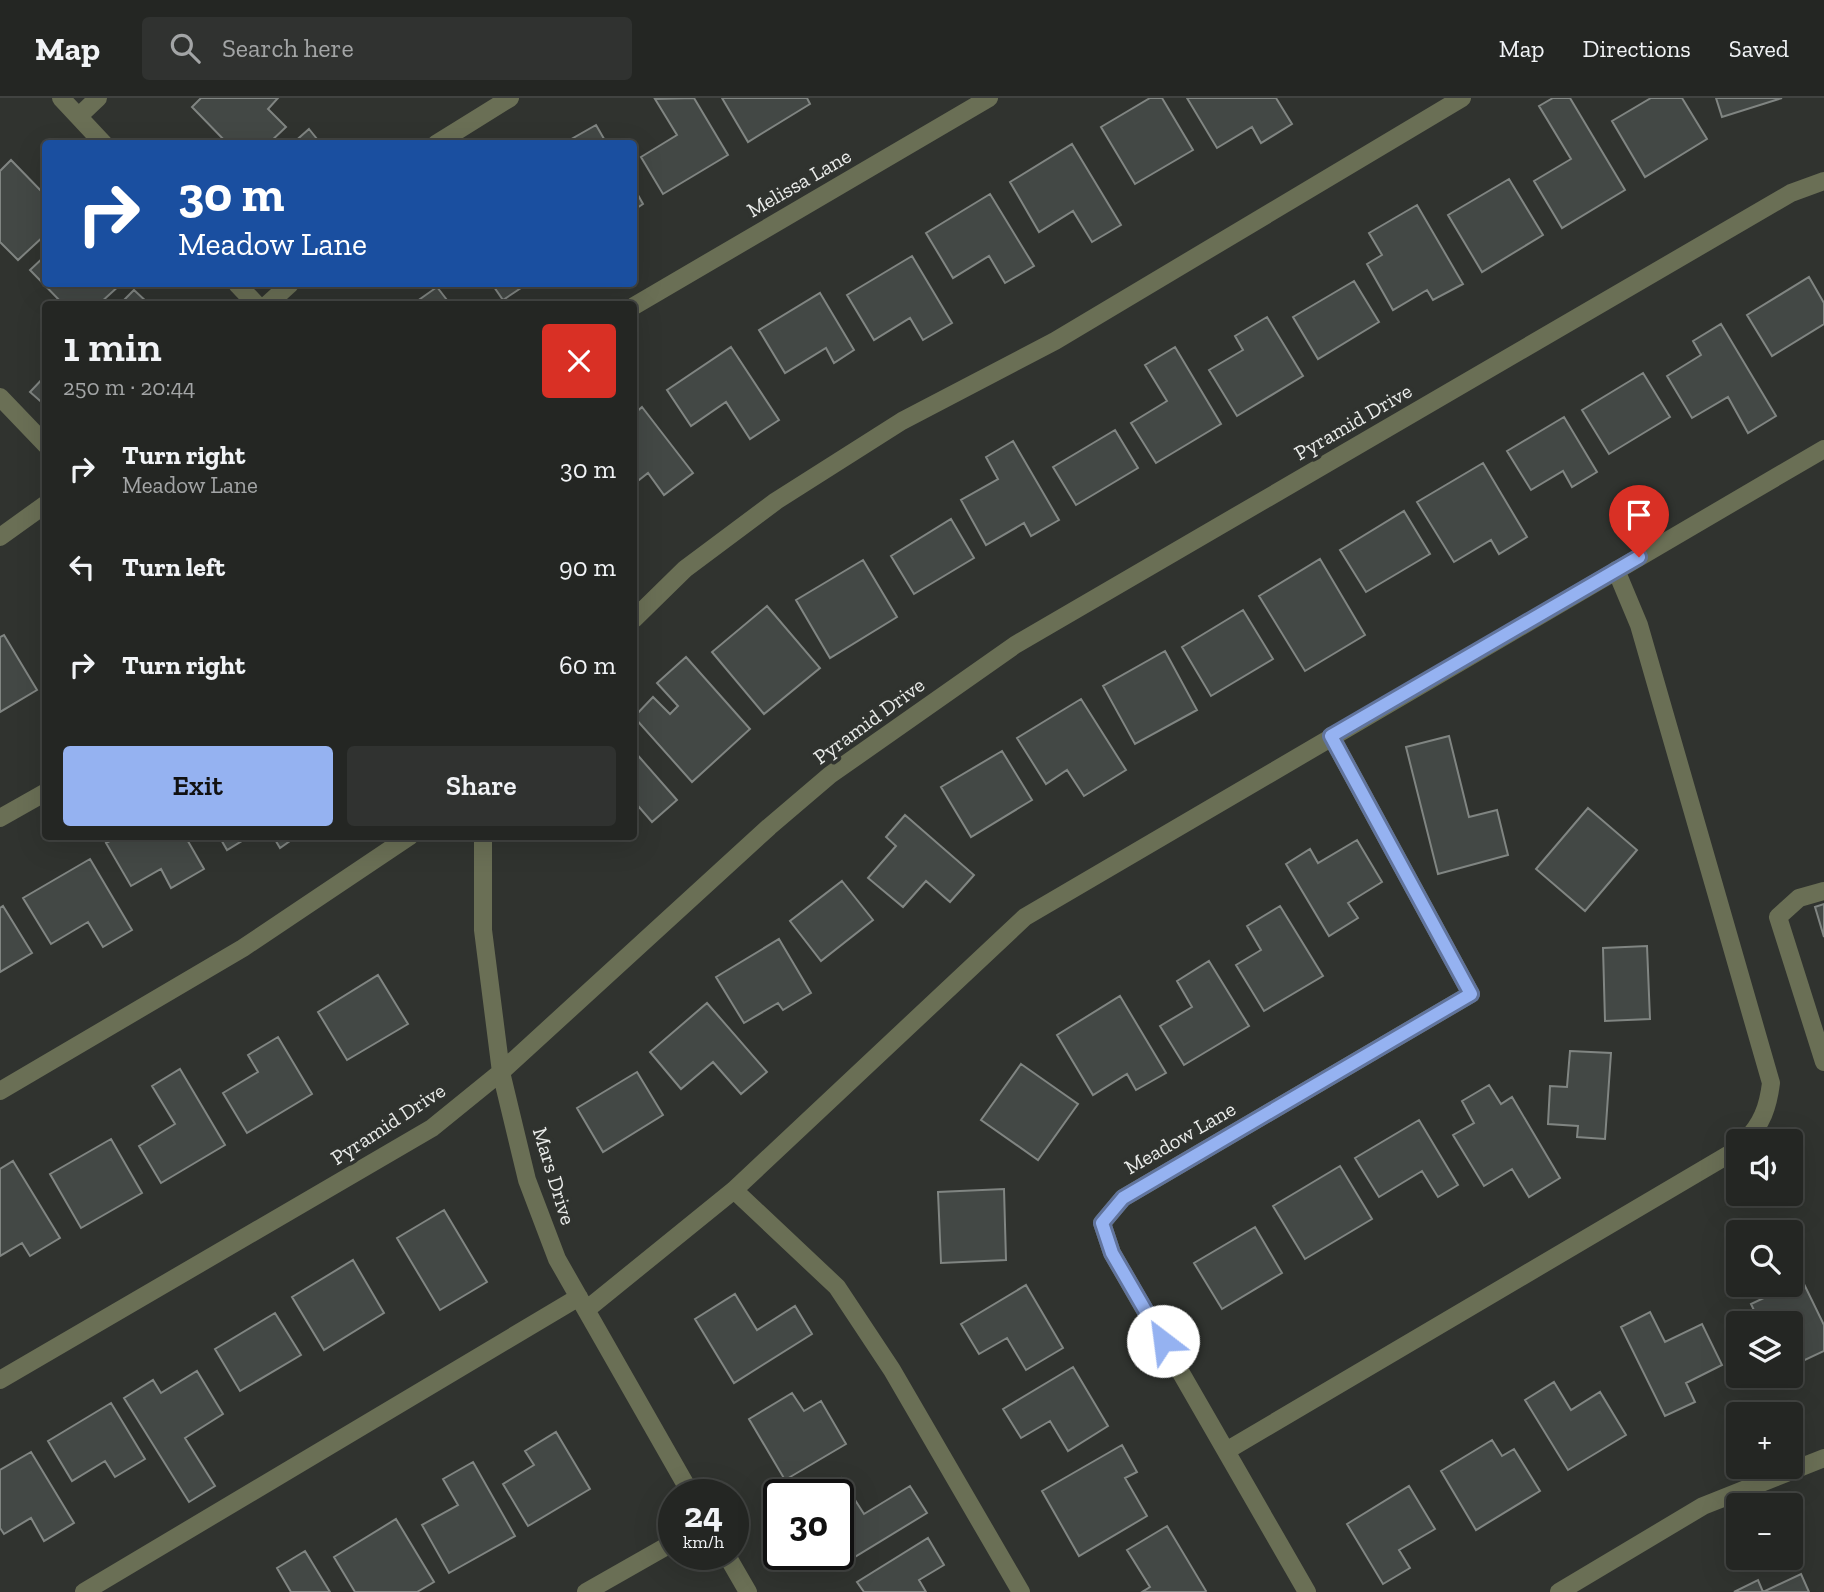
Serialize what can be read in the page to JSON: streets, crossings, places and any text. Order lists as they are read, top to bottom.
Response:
{
  "streets": {
    "street": [
      "Melissa Lane",
      "Pyramid Drive",
      "Meadow Lane",
      "Mars Drive"
    ]
  },
  "crossings": [
    ["Pyramid Drive", "Mars Drive"]
  ],
  "page": {
    "header": "Map",
    "search": "Search here",
    "nav": ["Map", "Directions", "Saved"],
    "turn": ["30 m", "Meadow Lane"],
    "heading": ["1 min", "250 m · 20:44"],
    "list": [
      {
        "name": "Turn right",
        "note": "Meadow Lane",
        "value": "30 m"
      },
      {
        "name": "Turn left",
        "value": "90 m"
      },
      {
        "name": "Turn right",
        "value": "60 m"
      }
    ],
    "buttons": ["Exit", "Share"],
    "map_buttons": ["+", "−"],
    "speed": "24 km/h",
    "limit": "30"
  }
}
